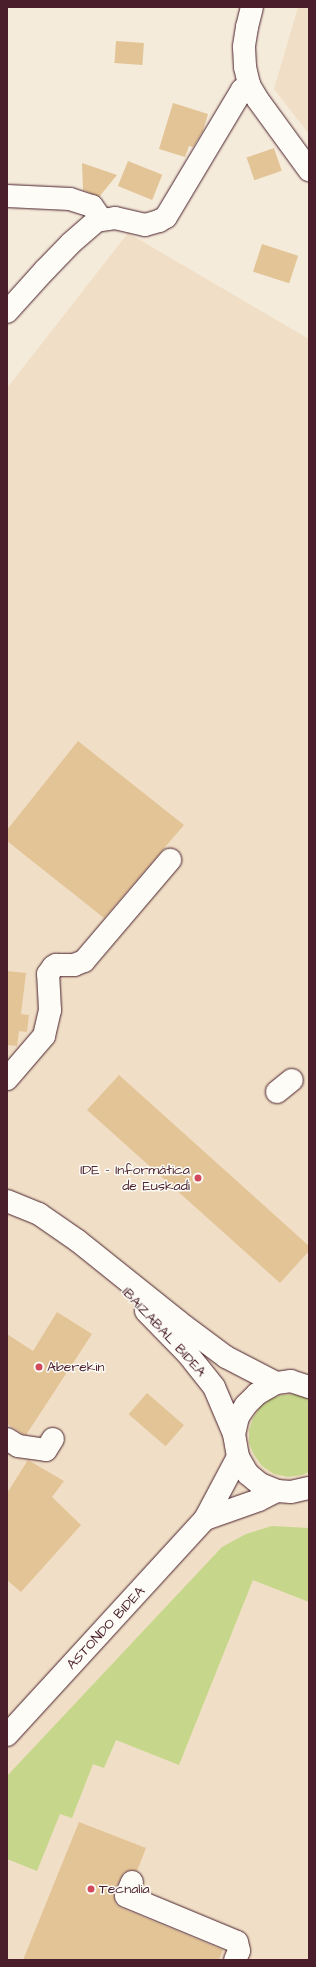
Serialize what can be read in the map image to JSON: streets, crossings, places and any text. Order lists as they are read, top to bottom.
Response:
{
  "streets": {
    "street": ["IBAIZABAL BIDEA", "ASTONDO BIDEA"]
  },
  "places": ["IDE - Informática de Euskadi", "Aberekin", "Tecnalia"]
}
